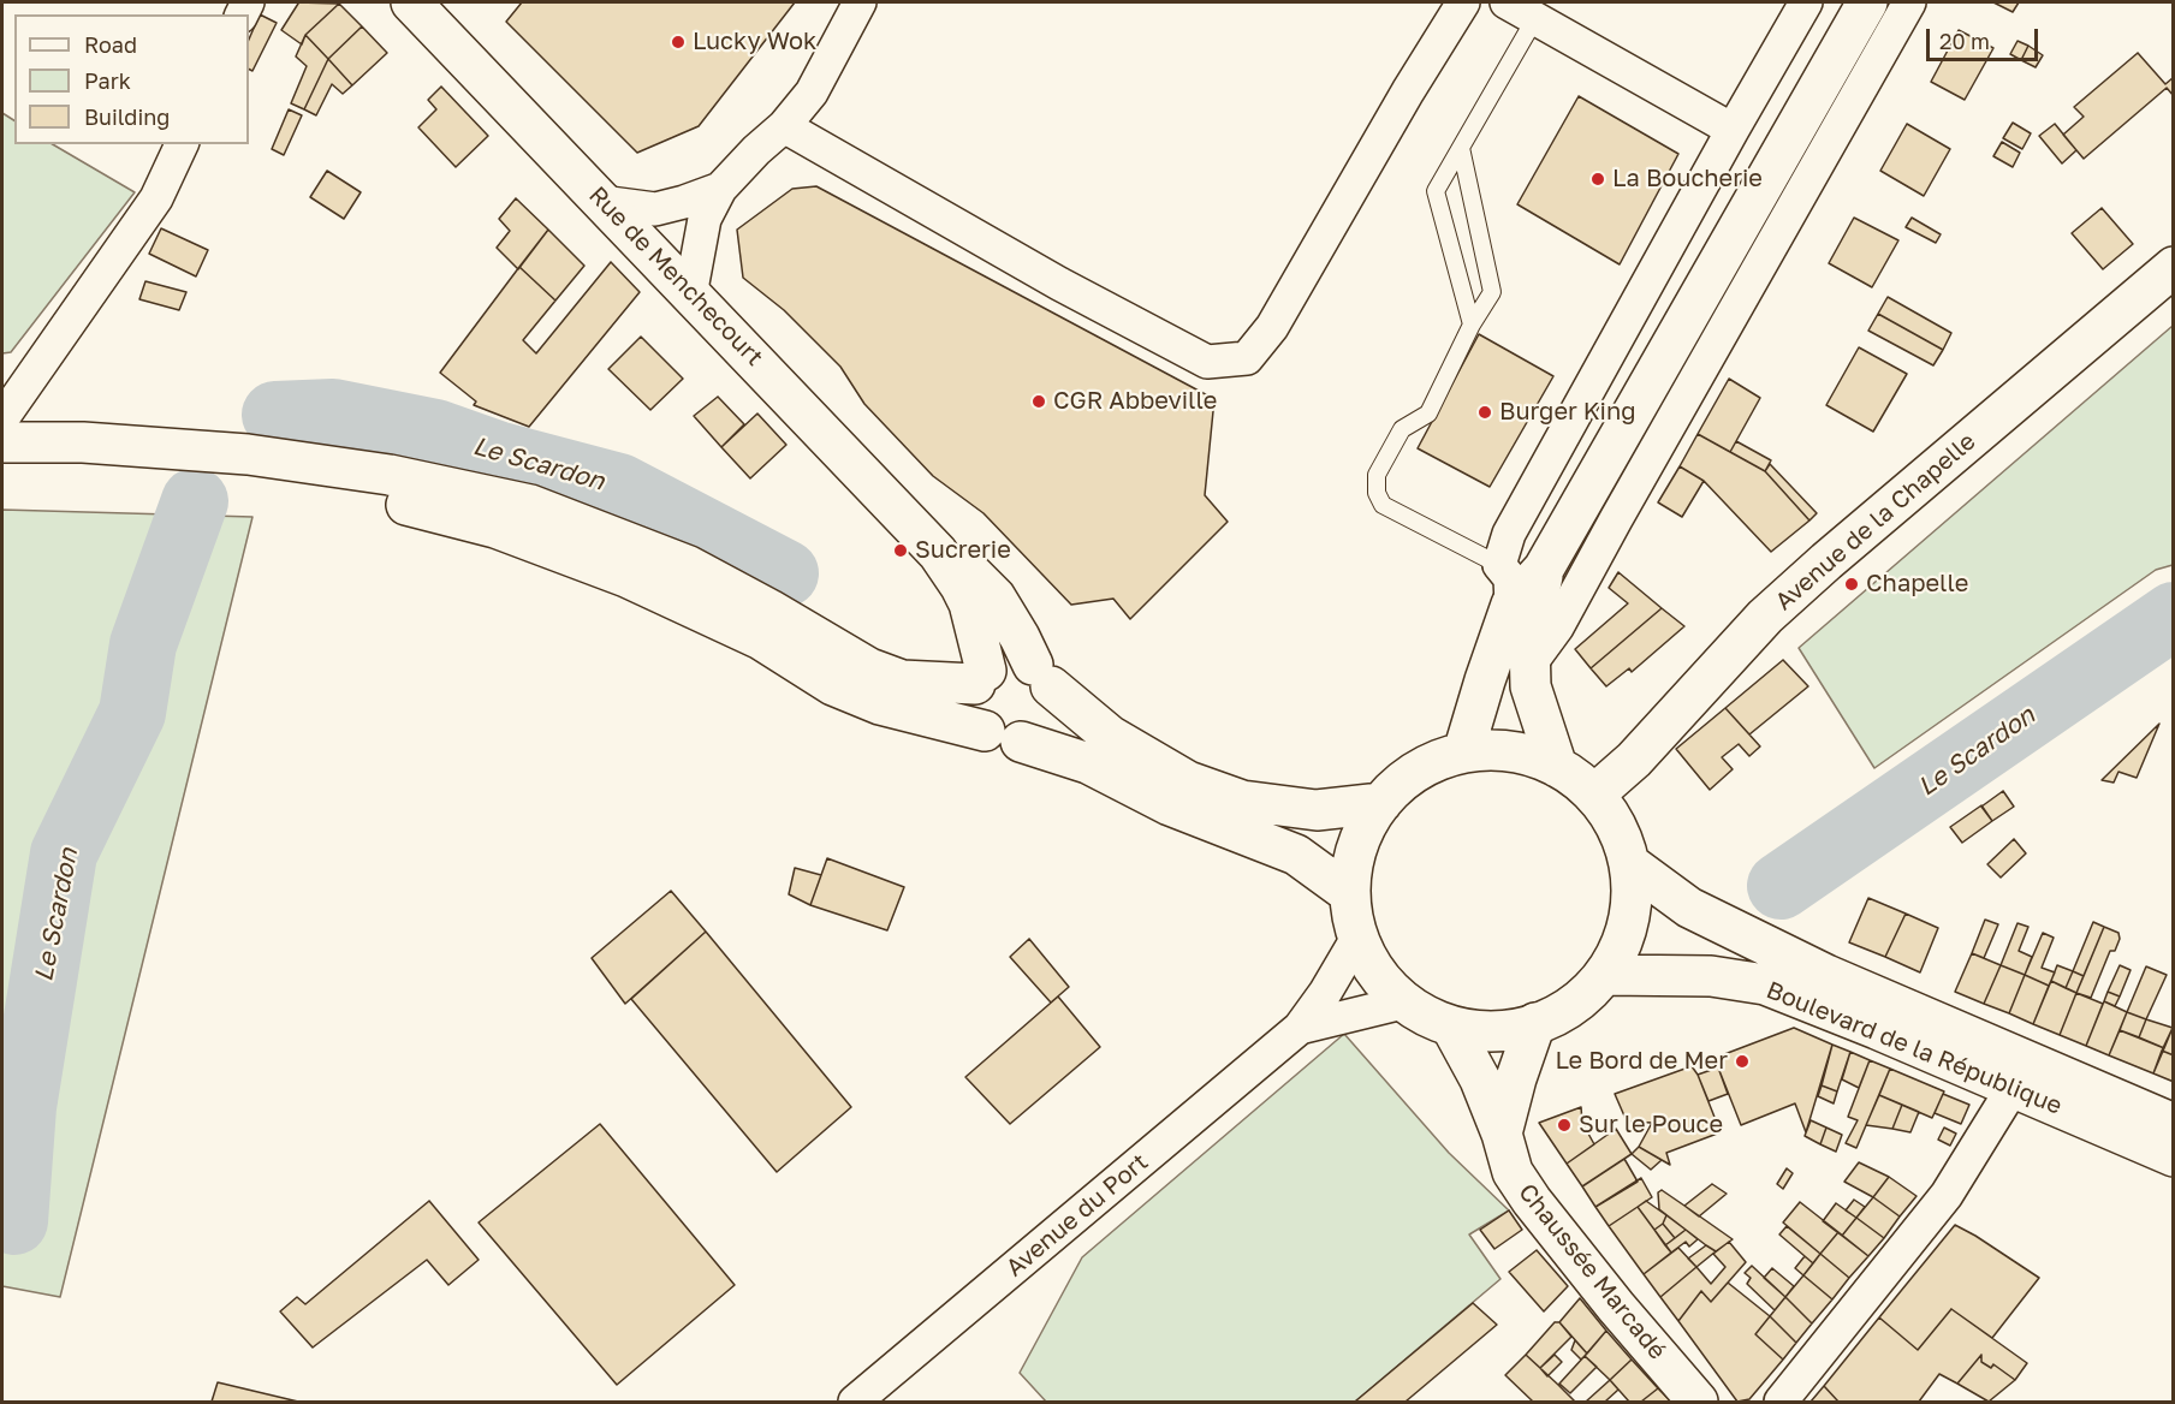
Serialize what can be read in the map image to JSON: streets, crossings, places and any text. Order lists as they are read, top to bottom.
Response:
{
  "streets": {
    "main road": [
      "Rue de Menchecourt",
      "Avenue de la Chapelle",
      "Boulevard de la République",
      "Chaussée Marcadé"
    ],
    "street": ["Avenue du Port"]
  },
  "water": ["Le Scardon"],
  "places": [
    "Lucky Wok",
    "La Boucherie",
    "CGR Abbeville",
    "Burger King",
    "Sucrerie",
    "Chapelle",
    "Le Bord de Mer",
    "Sur le Pouce"
  ],
  "legend": ["Road", "Park", "Building"],
  "scale_bar": "20 m"
}
